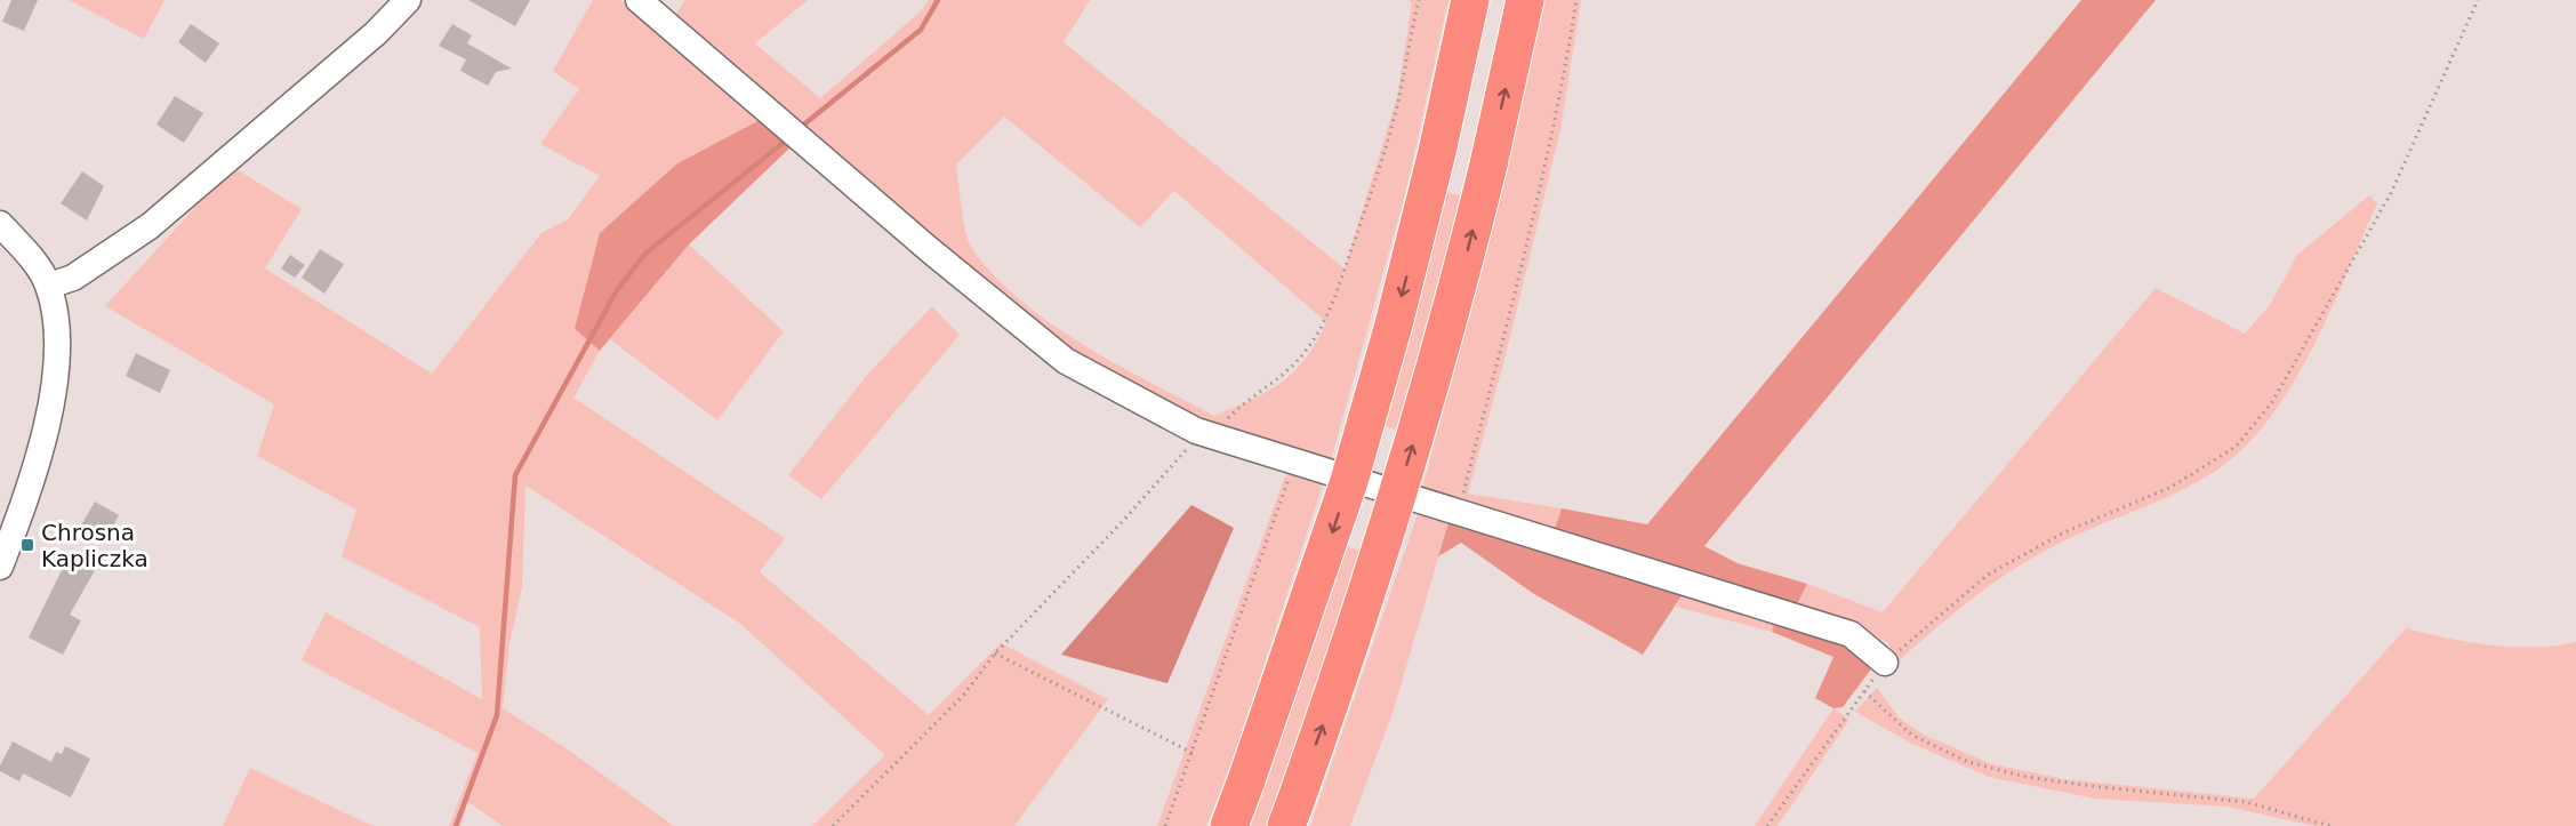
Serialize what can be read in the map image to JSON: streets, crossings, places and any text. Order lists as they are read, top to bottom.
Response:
{
  "places": {
    "transit": ["Chrosna Kapliczka"]
  }
}
